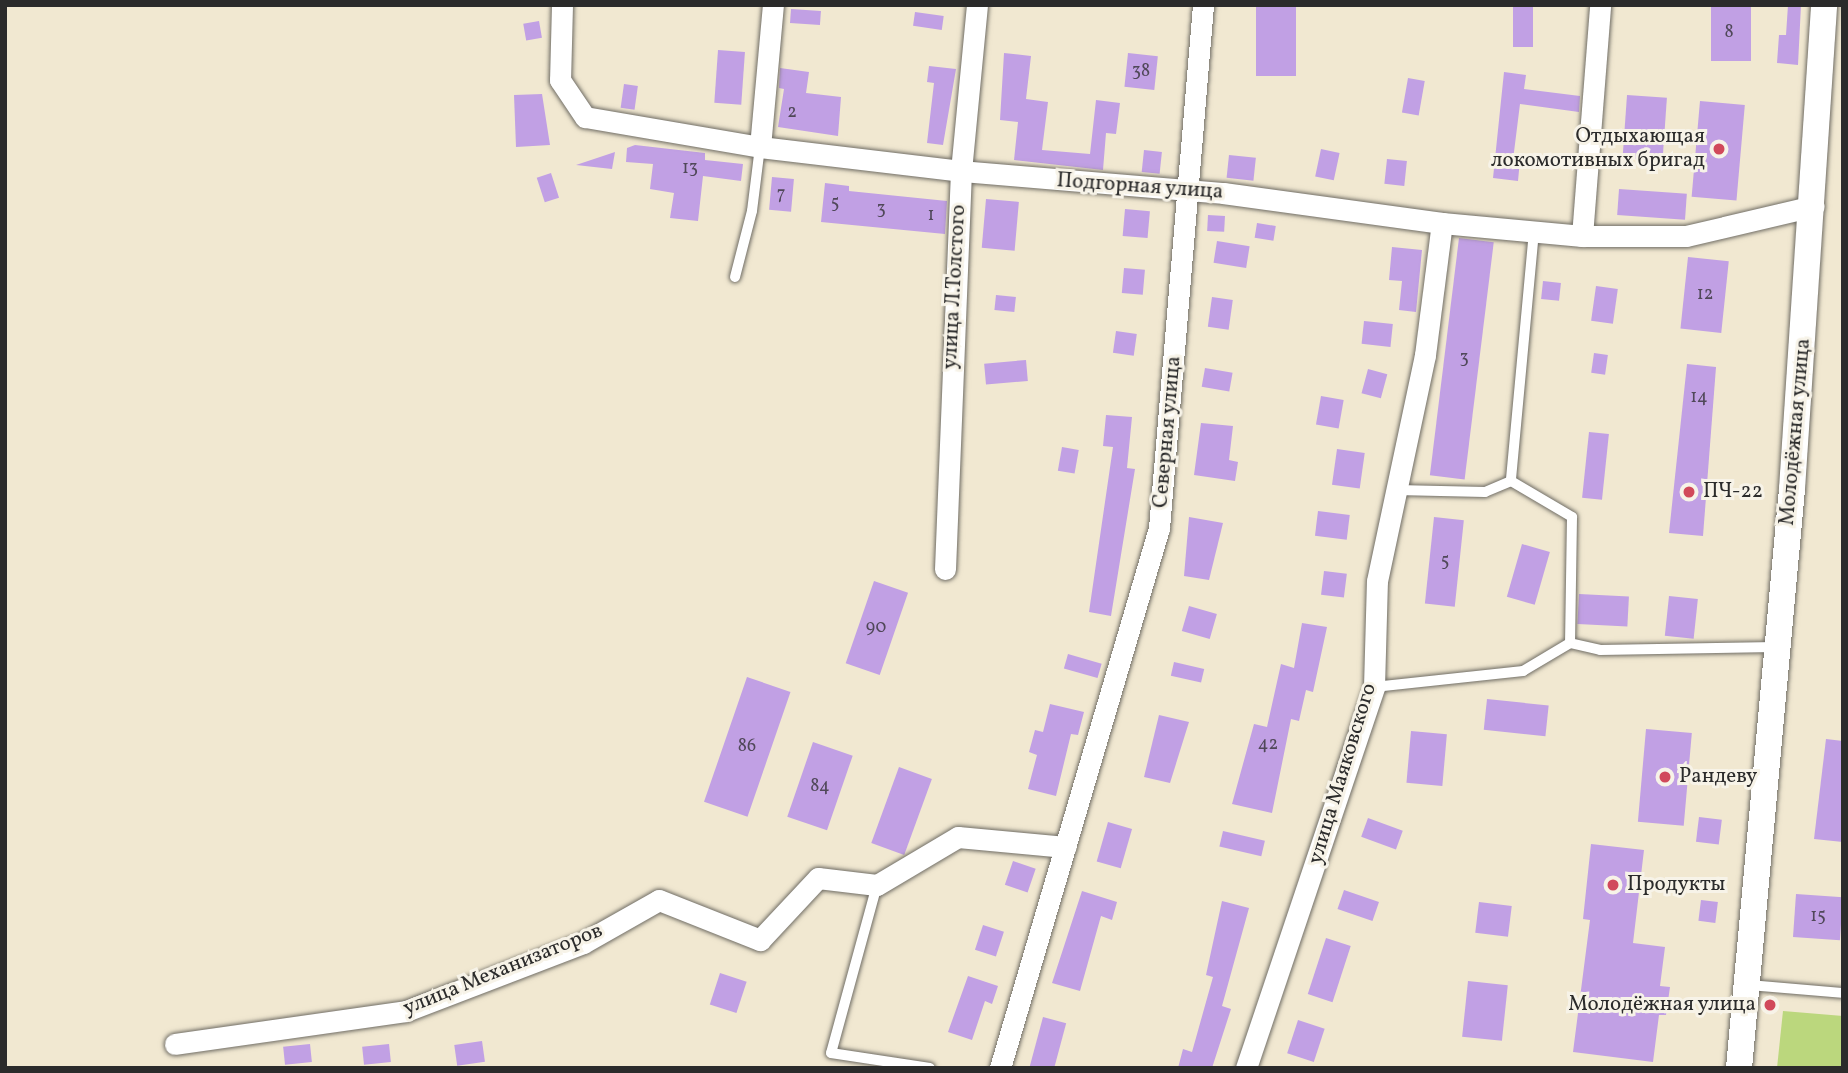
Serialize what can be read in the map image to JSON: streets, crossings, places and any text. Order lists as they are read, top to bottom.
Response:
{
  "streets": {
    "street": [
      "Подгорная улица",
      "улица Л.Толстого",
      "Северная улица",
      "Молодёжная улица",
      "улица Маяковского",
      "улица Механизаторов"
    ]
  },
  "crossings": [
    ["Подгорная улица", "улица Л.Толстого"],
    ["Подгорная улица", "Северная улица"],
    ["Подгорная улица", "Молодёжная улица"],
    ["Подгорная улица", "улица Маяковского"]
  ],
  "places": [
    "Отдыхающая локомотивных бригад",
    "ПЧ-22",
    "Рандеву",
    "Продукты",
    "Молодёжная улица"
  ],
  "house_numbers": [
    "8",
    "38",
    "2",
    "13",
    "7",
    "5",
    "3",
    "1",
    "12",
    "3",
    "14",
    "5",
    "90",
    "42",
    "86",
    "84",
    "15"
  ]
}
